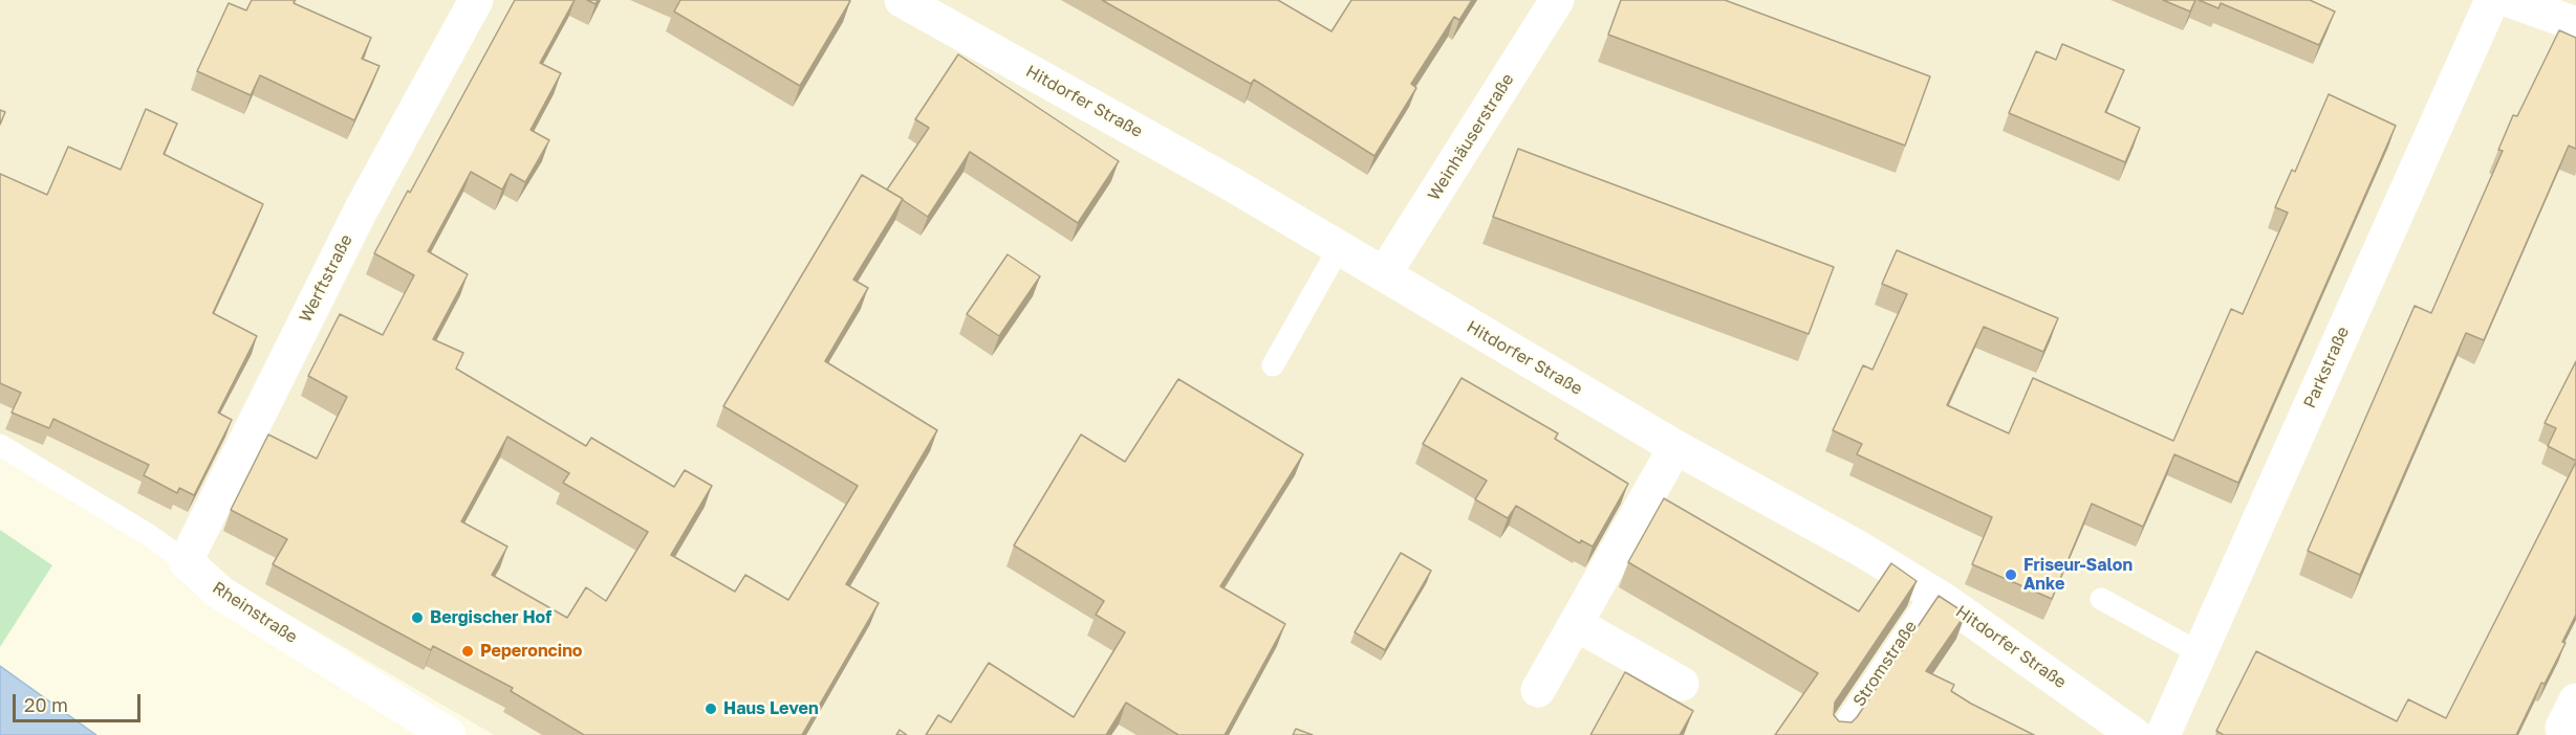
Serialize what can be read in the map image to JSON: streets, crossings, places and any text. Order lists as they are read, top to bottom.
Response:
{
  "streets": {
    "street": [
      "Hitdorfer Straße",
      "Weinhäuserstraße",
      "Werftstraße",
      "Parkstraße",
      "Rheinstraße"
    ],
    "lane": ["Stromstraße"]
  },
  "crossings": [
    ["Hitdorfer Straße", "Weinhäuserstraße"],
    ["Hitdorfer Straße", "Stromstraße"],
    ["Werftstraße", "Rheinstraße"]
  ],
  "places": [
    "Friseur-Salon Anke",
    "Bergischer Hof",
    "Peperoncino",
    "Haus Leven"
  ],
  "scale_bar": "20 m"
}
